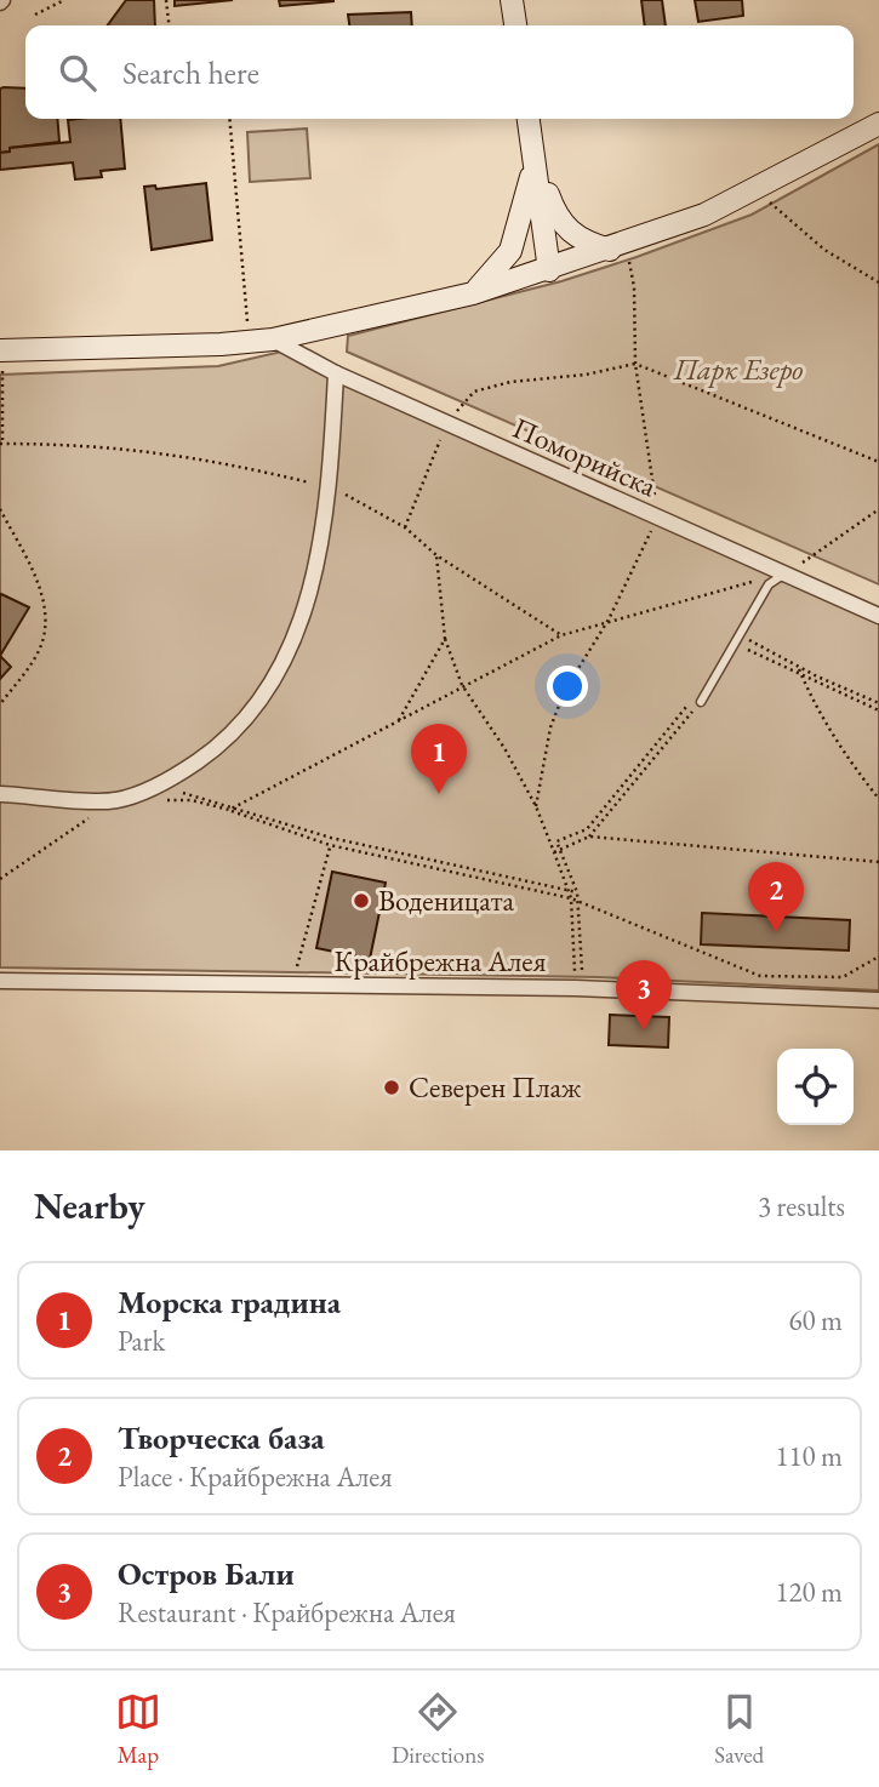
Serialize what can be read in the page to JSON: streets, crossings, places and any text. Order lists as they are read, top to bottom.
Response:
{
  "streets": {
    "street": ["Поморийска", "Крайбрежна Алея"]
  },
  "parks": ["Парк Езеро"],
  "places": ["Воденицата", "Северен Плаж"],
  "page": {
    "search": "Search here",
    "pins": ["1", "2", "3"],
    "heading": ["Nearby", "3 results"],
    "list": [
      {
        "mark": "1",
        "name": "Морска градина",
        "note": "Park",
        "value": "60 m"
      },
      {
        "mark": "2",
        "name": "Творческа база",
        "note": "Place · Крайбрежна Алея",
        "value": "110 m"
      },
      {
        "mark": "3",
        "name": "Остров Бали",
        "note": "Restaurant · Крайбрежна Алея",
        "value": "120 m"
      }
    ],
    "nav": ["Map", "Directions", "Saved"]
  }
}
